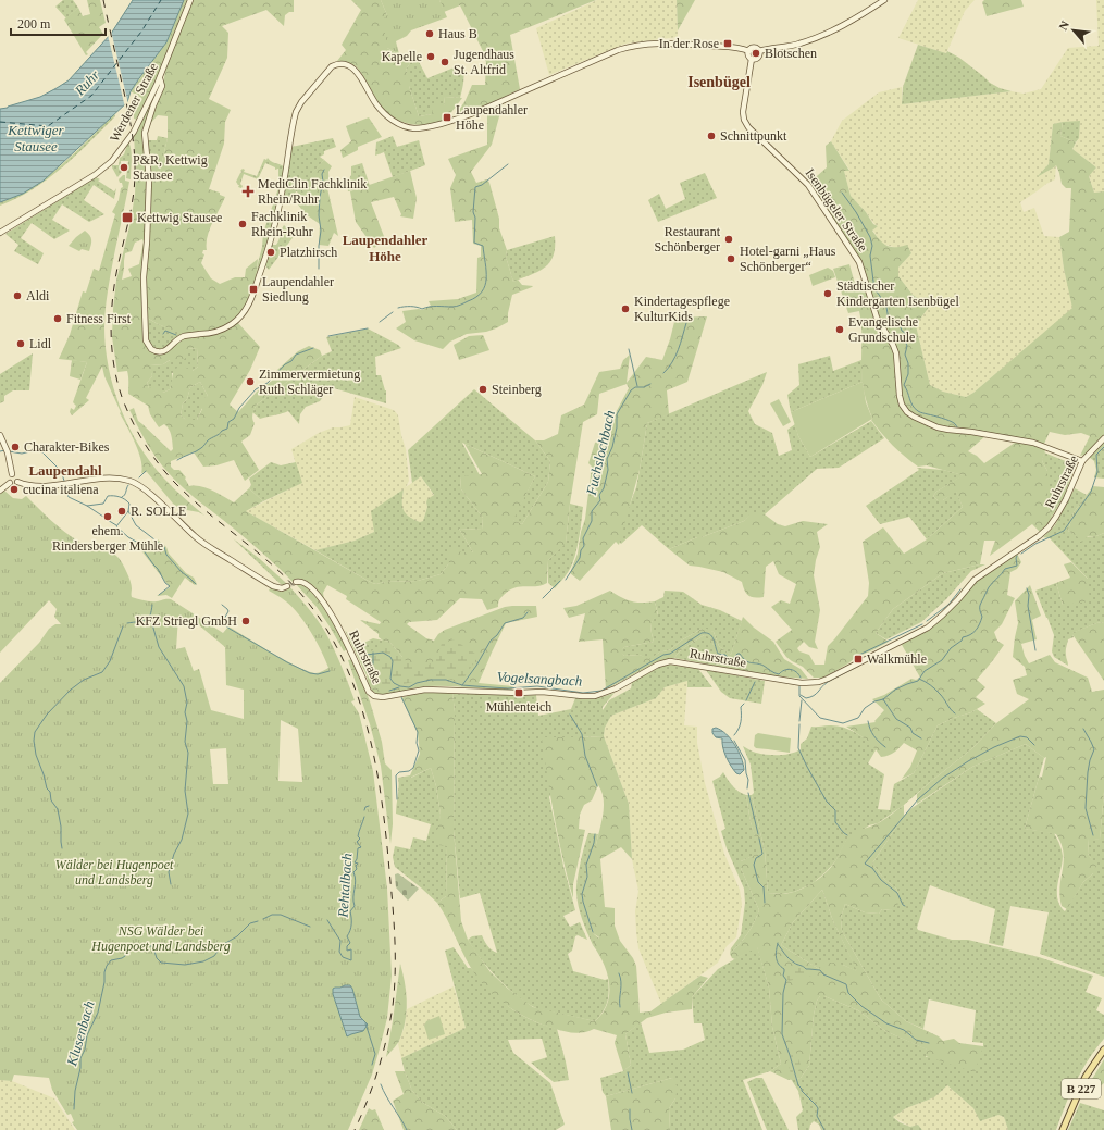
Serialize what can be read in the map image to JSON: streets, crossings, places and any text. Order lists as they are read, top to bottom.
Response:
{
  "streets": {
    "main road": [
      "Werdener Straße",
      "Isenbügeler Straße",
      "Ruhrstraße",
      "B 227"
    ]
  },
  "crossings": [
    ["Isenbügeler Straße", "Ruhrstraße"]
  ],
  "districts": ["Isenbügel", "Laupendahler Höhe", "Laupendahl"],
  "water": [
    "Ruhr",
    "Kettwiger Stausee",
    "Fuchslochbach",
    "Vogelsangbach",
    "Rehtalbach",
    "Klusenbach"
  ],
  "parks": ["Wälder bei Hugenpoet und Landsberg", "NSG Wälder bei Hugenpoet und Landsberg"],
  "places": {
    "other": [
      "Haus B",
      "Blotschen",
      "Kapelle",
      "Jugendhaus St. Altfrid",
      "Schnittpunkt",
      "P&R, Kettwig Stausee",
      "Fachklinik Rhein-Ruhr",
      "Restaurant Schönberger",
      "Platzhirsch",
      "Hotel-garni „Haus Schönberger“",
      "Städtischer Kindergarten Isenbügel",
      "Aldi",
      "Kindertagespflege KulturKids",
      "Fitness First",
      "Evangelische Grundschule",
      "Lidl",
      "Zimmervermietung Ruth Schläger",
      "Steinberg",
      "Charakter-Bikes",
      "cucina italiena",
      "R. SOLLE",
      "ehem. Rindersberger Mühle",
      "KFZ Striegl GmbH"
    ],
    "transit": [
      "In der Rose",
      "Laupendahler Höhe",
      "Kettwig Stausee",
      "Laupendahler Siedlung",
      "Walkmühle",
      "Mühlenteich"
    ],
    "health": ["MediClin Fachklinik Rhein/Ruhr"]
  },
  "scale_bar": "200 m",
  "north": "top left"
}
